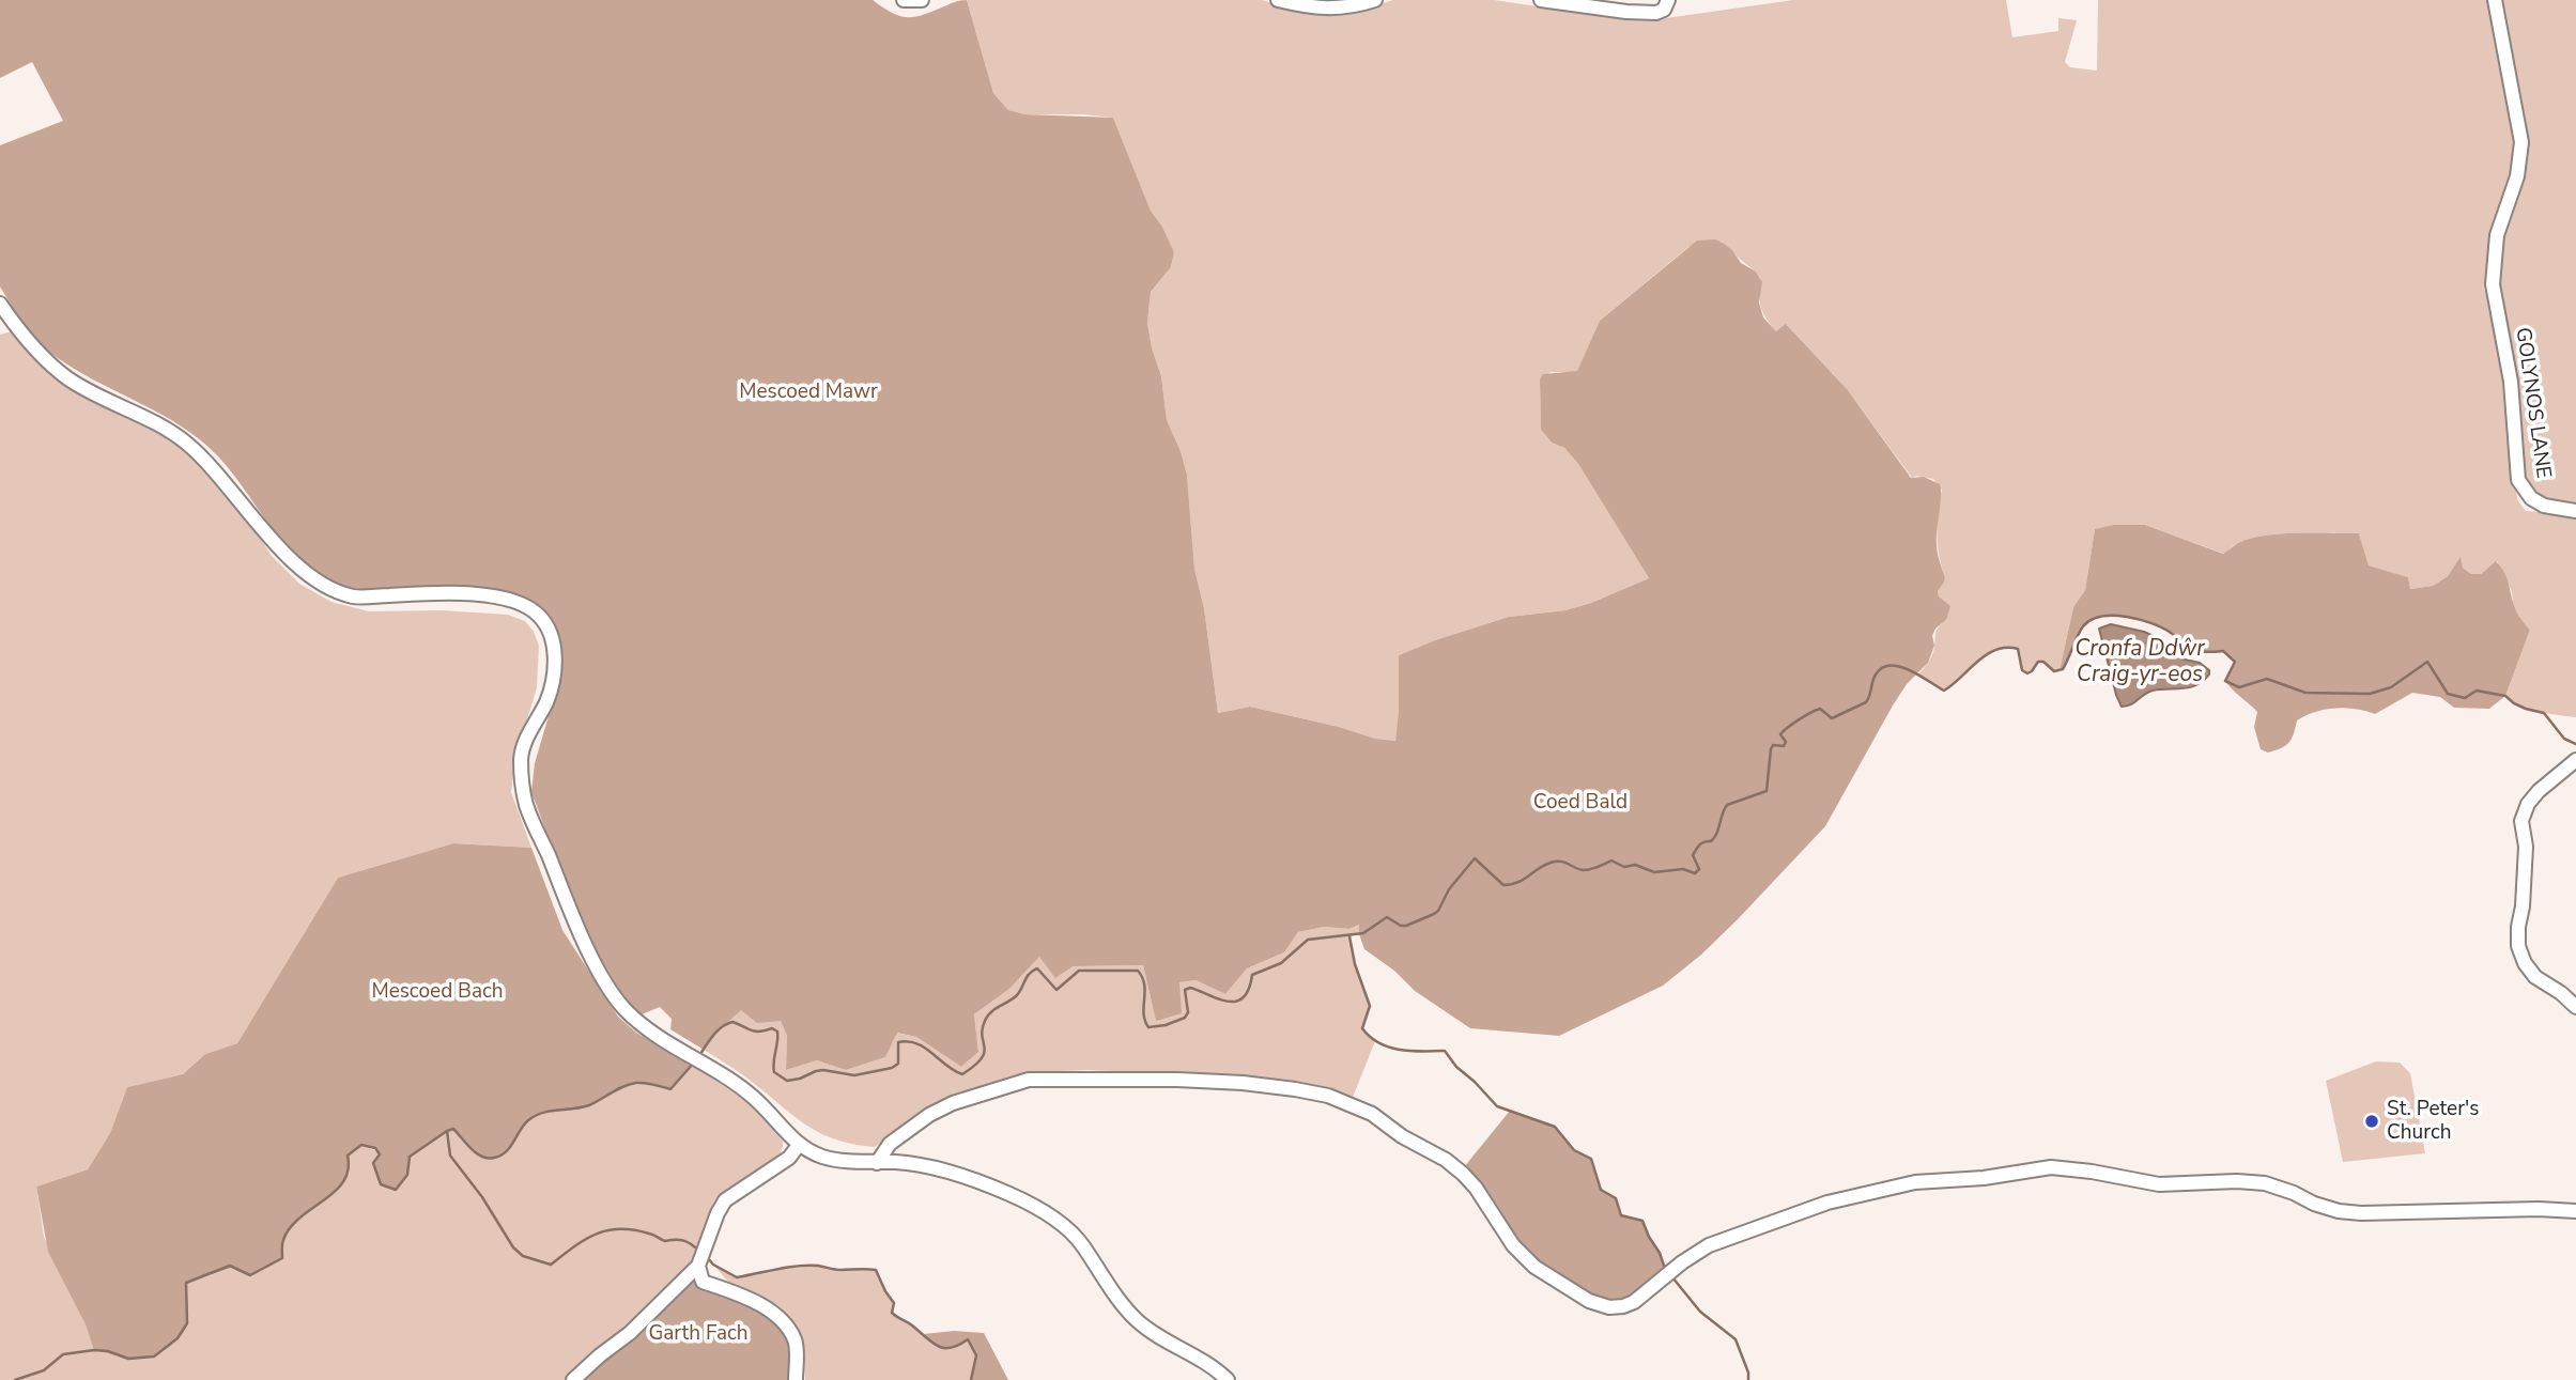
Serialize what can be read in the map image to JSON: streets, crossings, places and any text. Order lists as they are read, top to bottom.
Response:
{
  "streets": {
    "street": ["GOLYNOS LANE"]
  },
  "water": ["Cronfa Ddŵr Craig-yr-eos"],
  "parks": [
    "Mescoed Mawr",
    "Coed Bald",
    "Mescoed Bach",
    "Garth Fach"
  ],
  "places": ["St. Peter's Church"]
}
